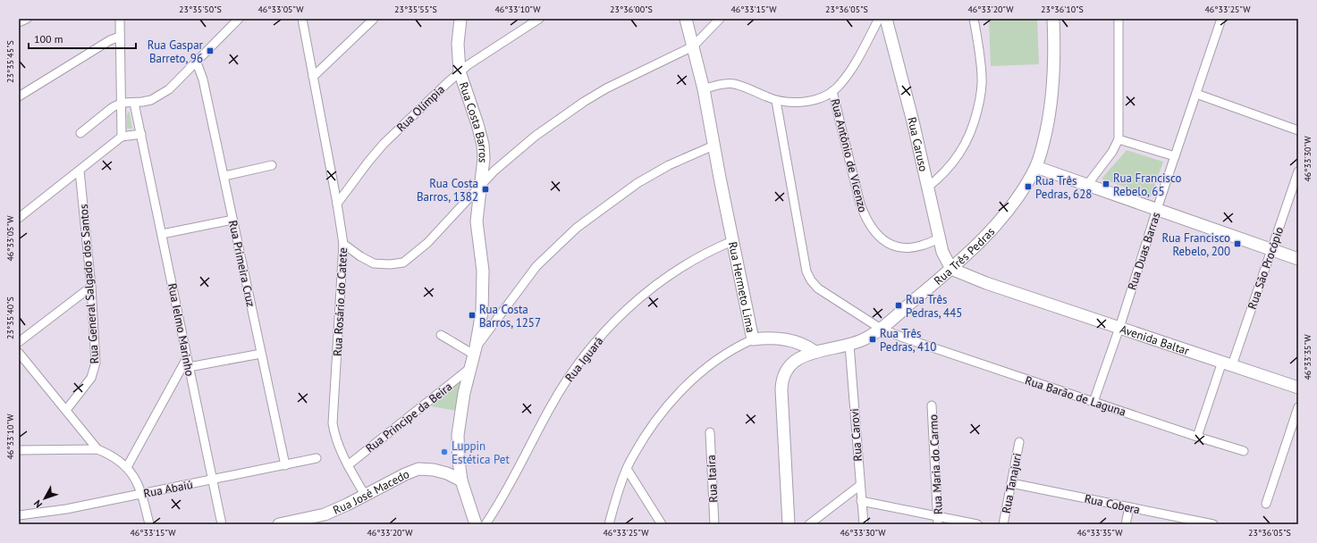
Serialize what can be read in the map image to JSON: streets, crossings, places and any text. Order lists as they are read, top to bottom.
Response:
{
  "streets": {
    "street": [
      "Rua Olímpia",
      "Rua Costa Barros",
      "Rua Caruso",
      "Rua Antônio de Vicenzo",
      "Rua Duas Barras",
      "Rua Três Pedras",
      "Rua Primeira Cruz",
      "Rua São Procópio",
      "Rua General Salgado dos Santos",
      "Rua Hermeto Lima",
      "Rua Rosário do Catete",
      "Rua Ielmo Marinho",
      "Avenida Baltar",
      "Rua Iguará",
      "Rua Barão de Laguna",
      "Rua Principe da Beira",
      "Rua Carovi",
      "Rua Maria do Carmo",
      "Rua Itaíra",
      "Rua Tanajuri",
      "Rua Abaiú",
      "Rua José Macedo",
      "Rua Cobera"
    ]
  },
  "crossings": [
    ["Rua Olímpia", "Rua Costa Barros"],
    ["Rua Olímpia", "Rua Rosário do Catete"],
    ["Rua Costa Barros", "Rua Principe da Beira"],
    ["Rua Costa Barros", "Rua José Macedo"],
    ["Rua Caruso", "Rua Antônio de Vicenzo"],
    ["Rua Caruso", "Rua Três Pedras"],
    ["Rua Caruso", "Avenida Baltar"],
    ["Rua Duas Barras", "Avenida Baltar"],
    ["Rua Duas Barras", "Rua Barão de Laguna"],
    ["Rua Três Pedras", "Avenida Baltar"],
    ["Rua Três Pedras", "Rua Barão de Laguna"],
    ["Rua Três Pedras", "Rua Carovi"],
    ["Rua Primeira Cruz", "Rua Abaiú"],
    ["Rua São Procópio", "Avenida Baltar"],
    ["Rua Hermeto Lima", "Rua Iguará"],
    ["Rua Rosário do Catete", "Rua Principe da Beira"],
    ["Rua Rosário do Catete", "Rua José Macedo"],
    ["Rua Ielmo Marinho", "Rua Abaiú"],
    ["Rua Tanajuri", "Rua Cobera"]
  ],
  "places": {
    "transit": [
      "Rua Gaspar Barreto, 96",
      "Rua Francisco Rebelo, 65",
      "Rua Três Pedras, 628",
      "Rua Costa Barros, 1382",
      "Rua Francisco Rebelo, 200",
      "Rua Três Pedras, 445",
      "Rua Costa Barros, 1257",
      "Rua Três Pedras, 410"
    ],
    "other": ["Luppin Estética Pet"]
  },
  "scale_bar": "100 m",
  "north": "bottom left",
  "coordinates": [
    "23°35'50\"S",
    "46°33'05\"W",
    "23°35'55\"S",
    "46°33'10\"W",
    "23°36'00\"S",
    "46°33'15\"W",
    "23°36'05\"S",
    "46°33'20\"W",
    "23°36'10\"S",
    "46°33'25\"W",
    "23°35'45\"S",
    "46°33'30\"W",
    "23°35'40\"S",
    "46°33'35\"W"
  ]
}
